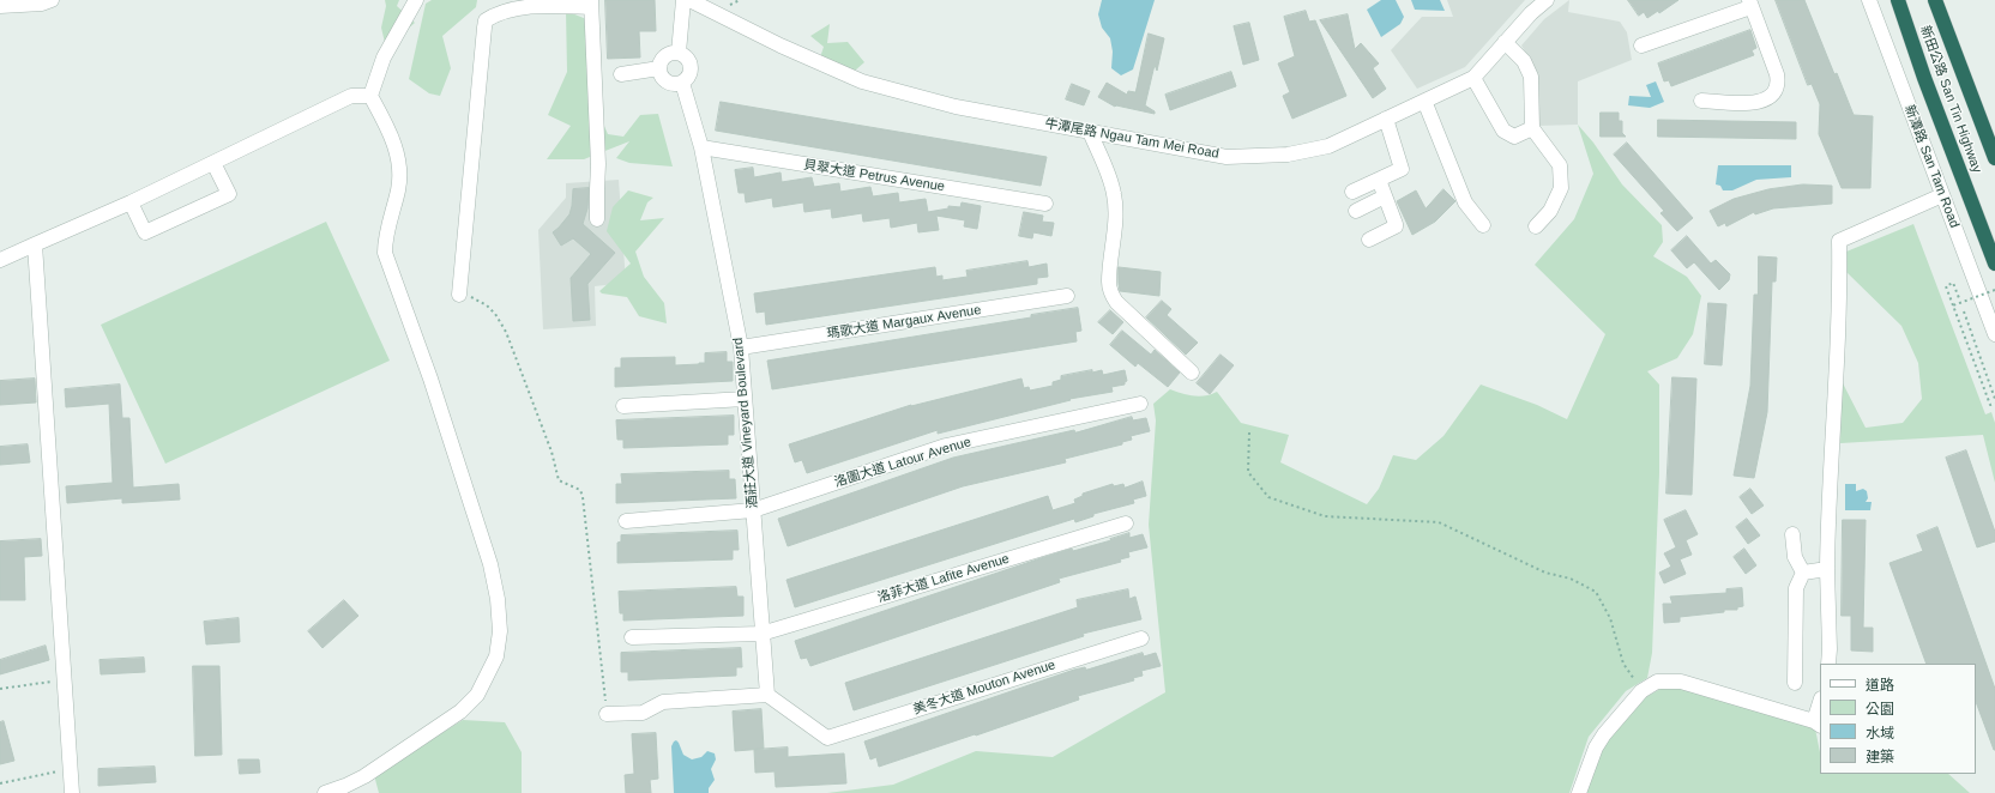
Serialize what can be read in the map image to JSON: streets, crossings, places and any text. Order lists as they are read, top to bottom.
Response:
{
  "streets": {
    "highway": ["新田公路 San Tin Highway"],
    "street": [
      "牛潭尾路 Ngau Tam Mei Road",
      "新潭路 San Tam Road",
      "貝翠大道 Petrus Avenue",
      "瑪歌大道 Margaux Avenue",
      "酒莊大道 Vineyard Boulevard",
      "洛圖大道 Latour Avenue",
      "洛菲大道 Lafite Avenue",
      "美冬大道 Mouton Avenue"
    ]
  },
  "crossings": [
    ["貝翠大道 Petrus Avenue", "酒莊大道 Vineyard Boulevard"],
    ["瑪歌大道 Margaux Avenue", "酒莊大道 Vineyard Boulevard"],
    ["酒莊大道 Vineyard Boulevard", "洛圖大道 Latour Avenue"],
    ["酒莊大道 Vineyard Boulevard", "洛菲大道 Lafite Avenue"],
    ["酒莊大道 Vineyard Boulevard", "美冬大道 Mouton Avenue"]
  ],
  "legend": [
    "道路",
    "公園",
    "水域",
    "建築"
  ]
}
